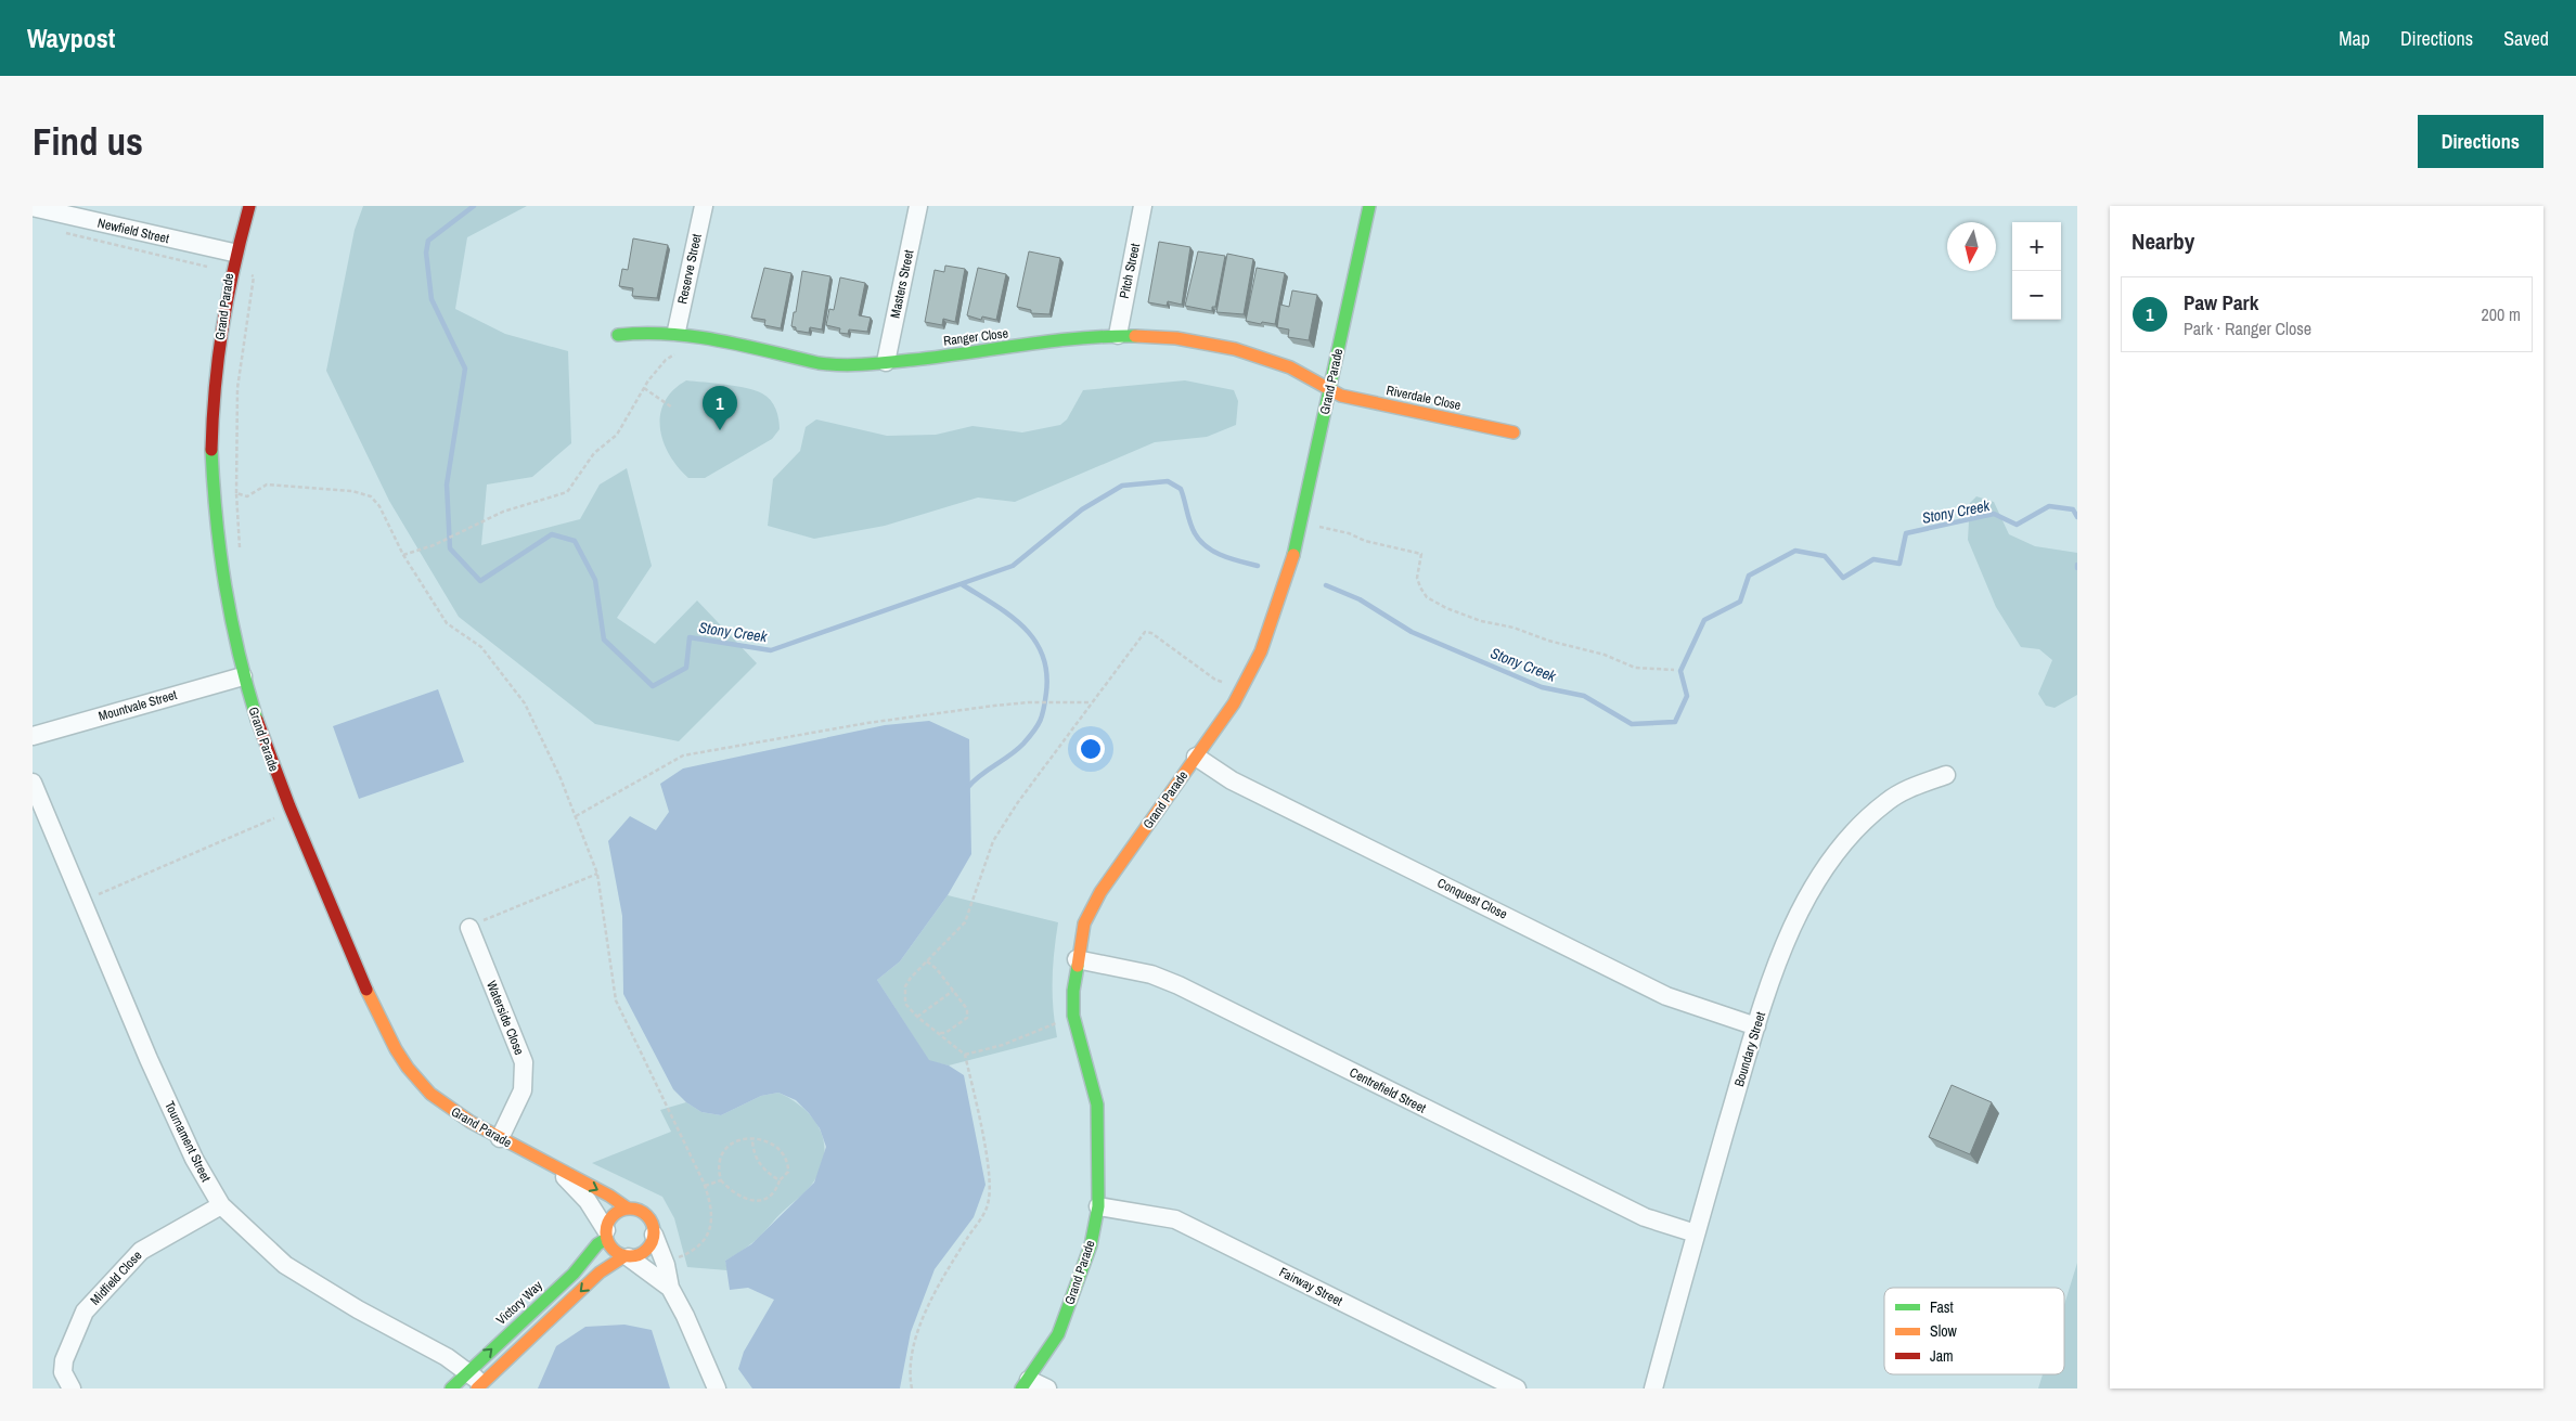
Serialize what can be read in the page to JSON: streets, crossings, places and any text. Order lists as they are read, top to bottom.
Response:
{
  "streets": {
    "street": [
      "Newfield Street",
      "Reserve Street",
      "Pitch Street",
      "Masters Street",
      "Grand Parade",
      "Ranger Close",
      "Riverdale Close",
      "Mountvale Street",
      "Conquest Close",
      "Waterside Close",
      "Boundary Street",
      "Centrefield Street",
      "Tournament Street",
      "Midfield Close",
      "Fairway Street",
      "Victory Way"
    ]
  },
  "crossings": [
    ["Newfield Street", "Grand Parade"],
    ["Reserve Street", "Ranger Close"],
    ["Pitch Street", "Ranger Close"],
    ["Masters Street", "Ranger Close"],
    ["Grand Parade", "Ranger Close"],
    ["Grand Parade", "Riverdale Close"],
    ["Grand Parade", "Mountvale Street"],
    ["Grand Parade", "Conquest Close"],
    ["Grand Parade", "Waterside Close"],
    ["Grand Parade", "Centrefield Street"],
    ["Grand Parade", "Fairway Street"],
    ["Grand Parade", "Victory Way"],
    ["Ranger Close", "Riverdale Close"],
    ["Conquest Close", "Boundary Street"],
    ["Boundary Street", "Centrefield Street"],
    ["Tournament Street", "Midfield Close"],
    ["Tournament Street", "Victory Way"]
  ],
  "water": ["Stony Creek"],
  "legend": ["Fast", "Slow", "Jam"],
  "north": "bottom",
  "page": {
    "header": "Waypost",
    "nav": ["Map", "Directions", "Saved"],
    "buttons": "Directions",
    "title": "Find us",
    "heading": "Nearby",
    "map_buttons": ["+", "−"],
    "list": [
      {
        "mark": "1",
        "name": "Paw Park",
        "note": "Park · Ranger Close",
        "value": "200 m"
      }
    ],
    "pins": "1"
  }
}
